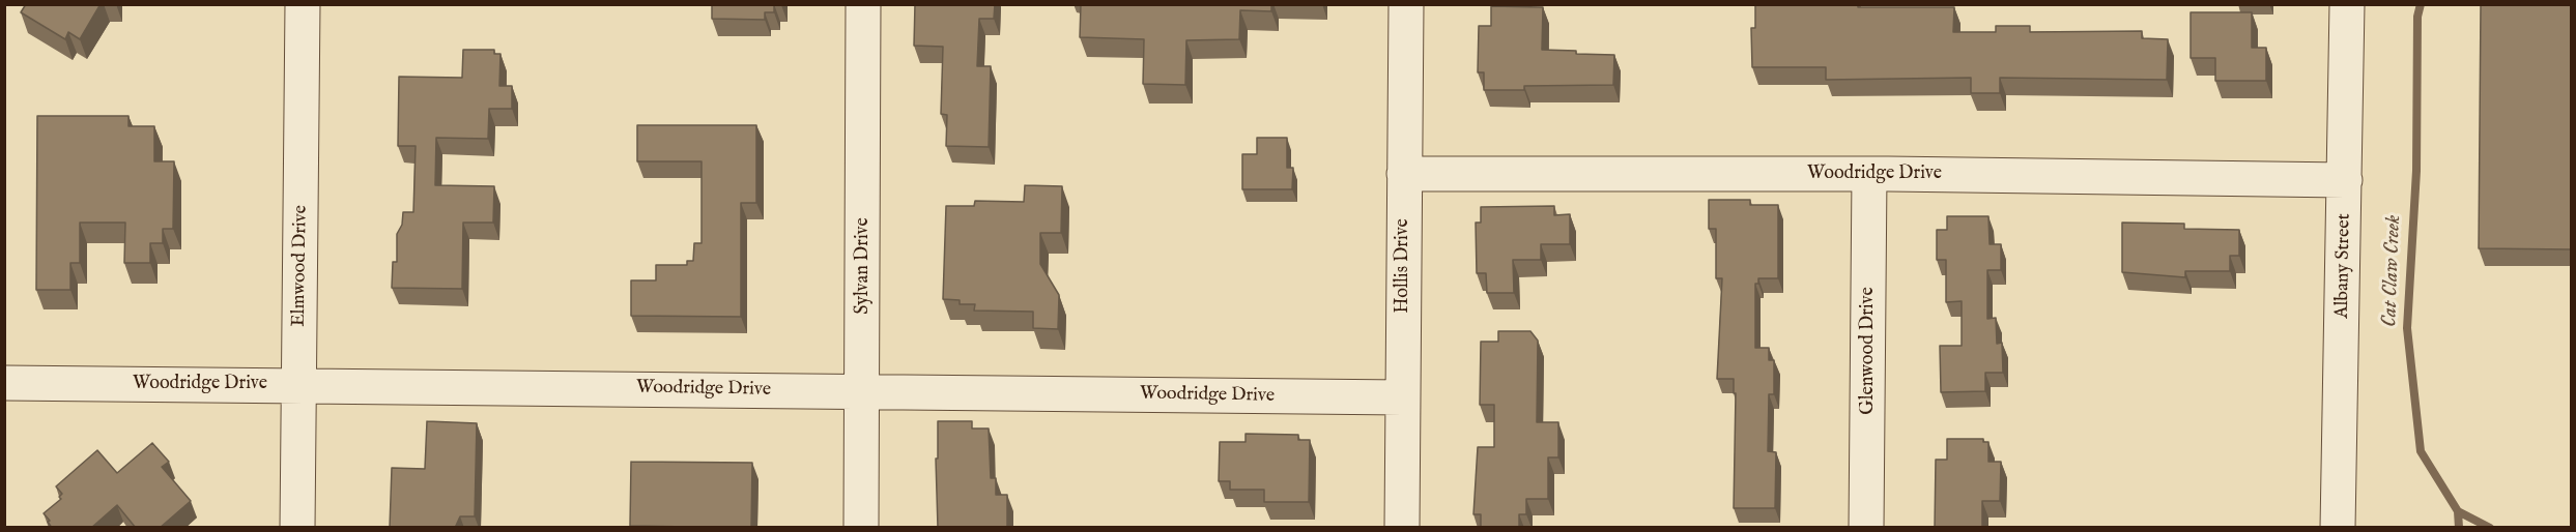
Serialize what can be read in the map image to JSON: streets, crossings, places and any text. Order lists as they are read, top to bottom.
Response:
{
  "streets": {
    "street": [
      "Woodridge Drive",
      "Elmwood Drive",
      "Sylvan Drive",
      "Hollis Drive",
      "Albany Street",
      "Glenwood Drive"
    ]
  },
  "crossings": [
    ["Woodridge Drive", "Elmwood Drive"],
    ["Woodridge Drive", "Sylvan Drive"],
    ["Woodridge Drive", "Hollis Drive"],
    ["Woodridge Drive", "Albany Street"],
    ["Woodridge Drive", "Glenwood Drive"]
  ],
  "water": ["Cat Claw Creek"]
}
